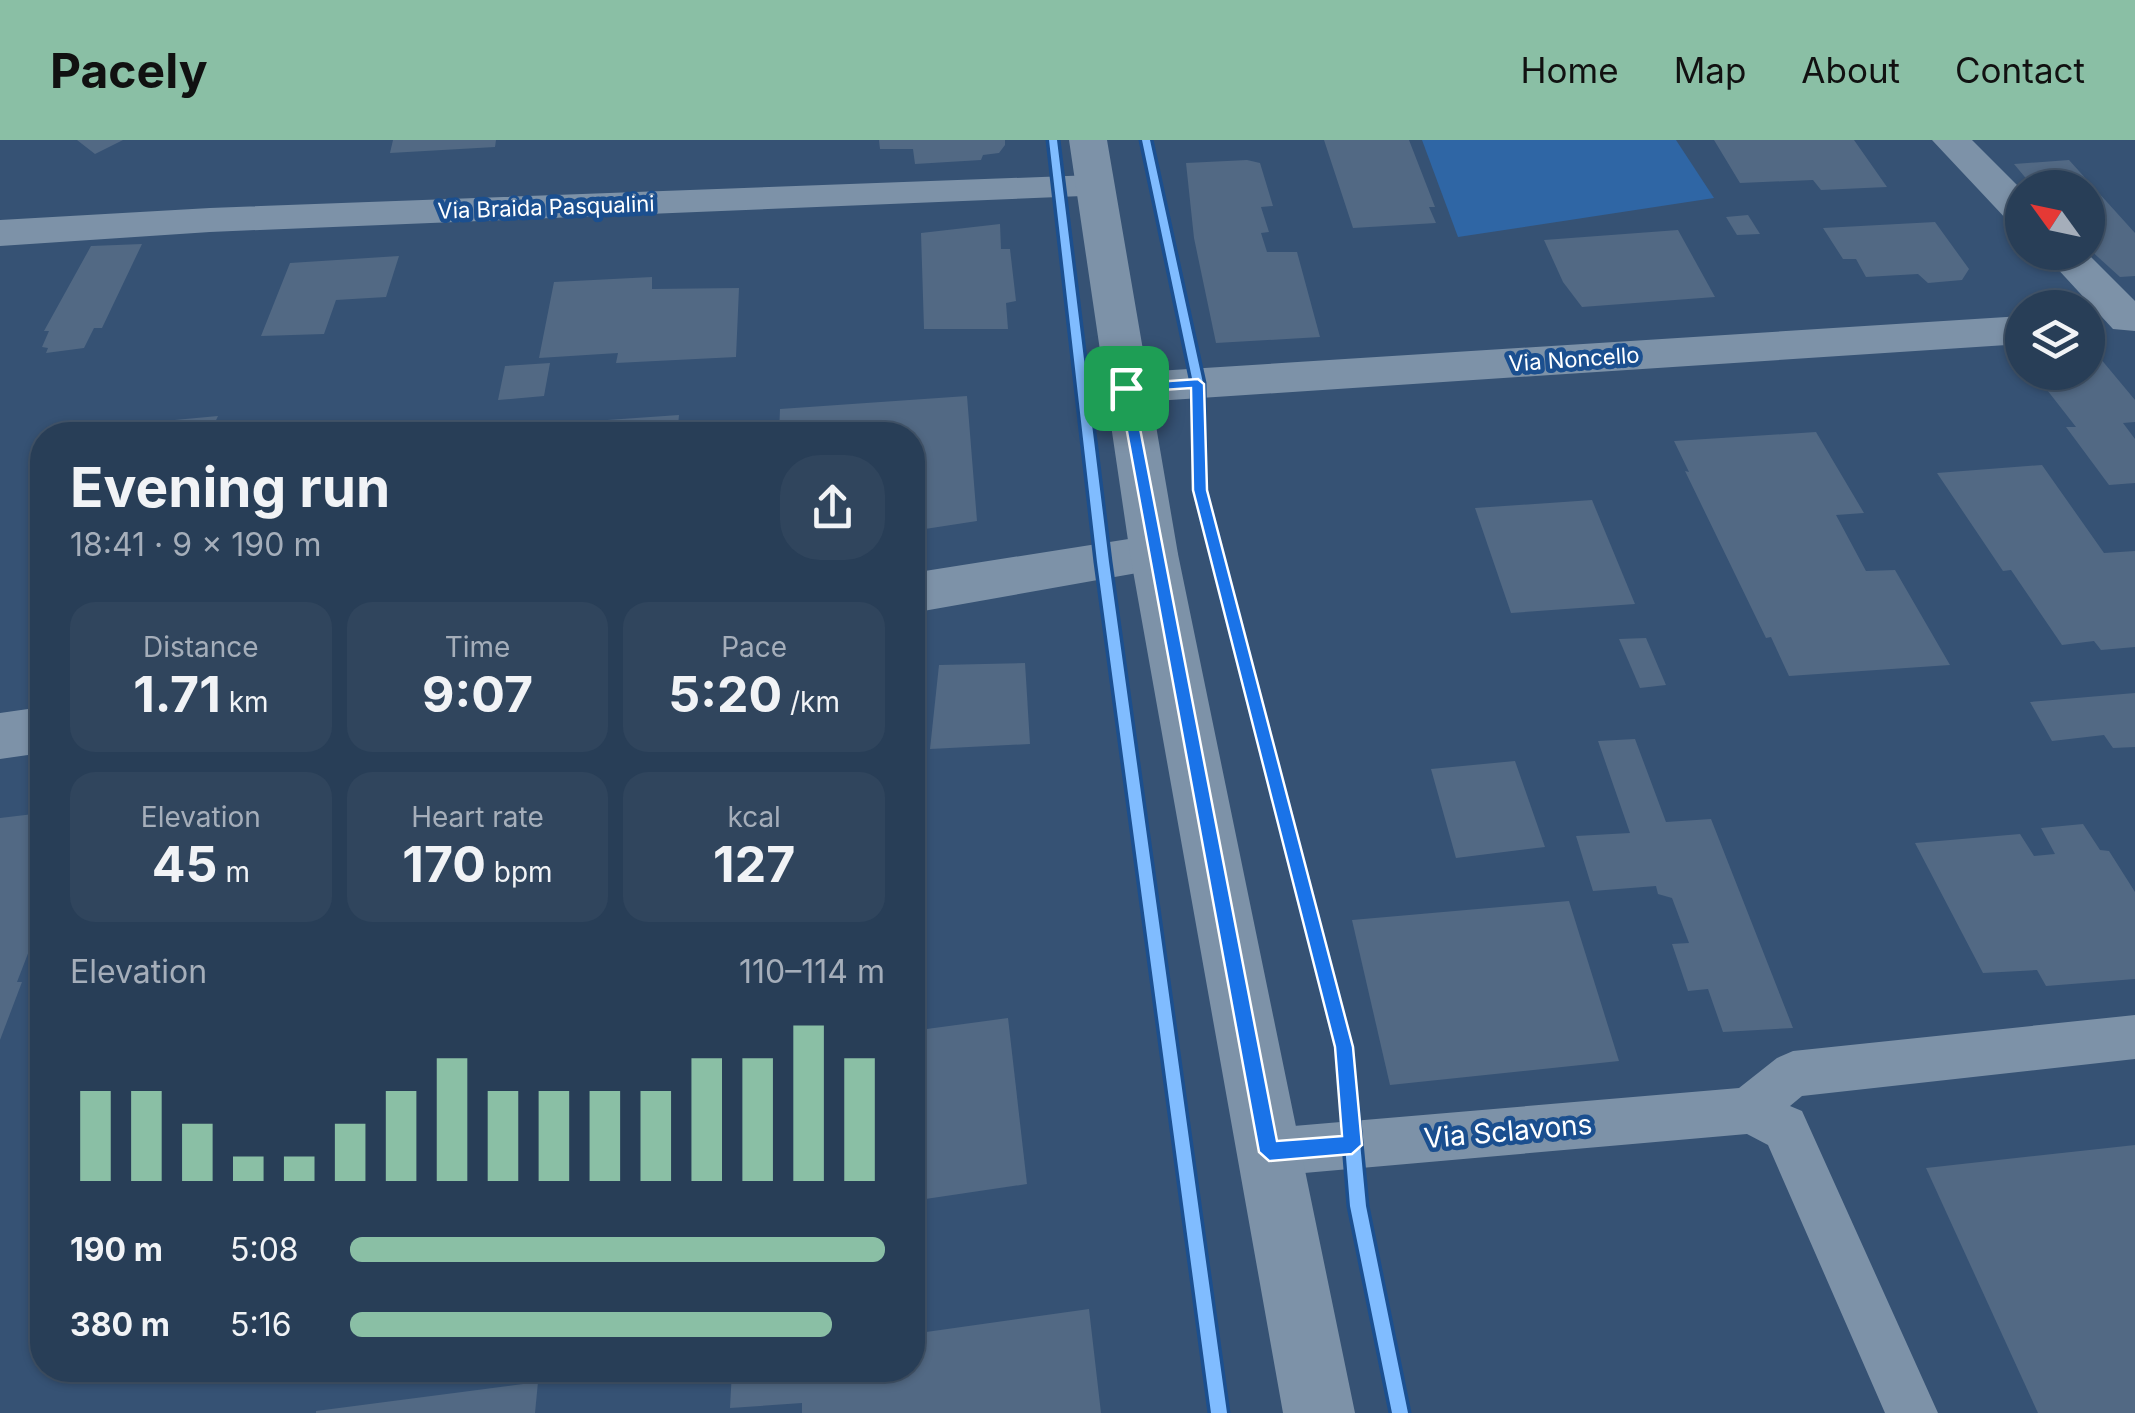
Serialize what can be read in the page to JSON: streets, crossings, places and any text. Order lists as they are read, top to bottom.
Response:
{
  "streets": {
    "street": ["Via Braida Pasqualini", "Via Noncello"],
    "lane": ["Via Sclavons"]
  },
  "north": "top left",
  "page": {
    "header": "Pacely",
    "nav": [
      "Home",
      "Map",
      "About",
      "Contact"
    ],
    "heading": ["Evening run", "18:41 · 9 × 190 m"],
    "stats": [
      ["Distance", "1.71 km"],
      ["Time", "9:07"],
      ["Pace", "5:20 /km"],
      ["Elevation", "45 m"],
      ["Heart rate", "170 bpm"],
      ["kcal", "127"]
    ],
    "chart": ["Elevation", "110–114 m"],
    "list": [
      {
        "name": "190 m",
        "note": "5:08"
      },
      {
        "name": "380 m",
        "note": "5:16"
      }
    ]
  }
}
